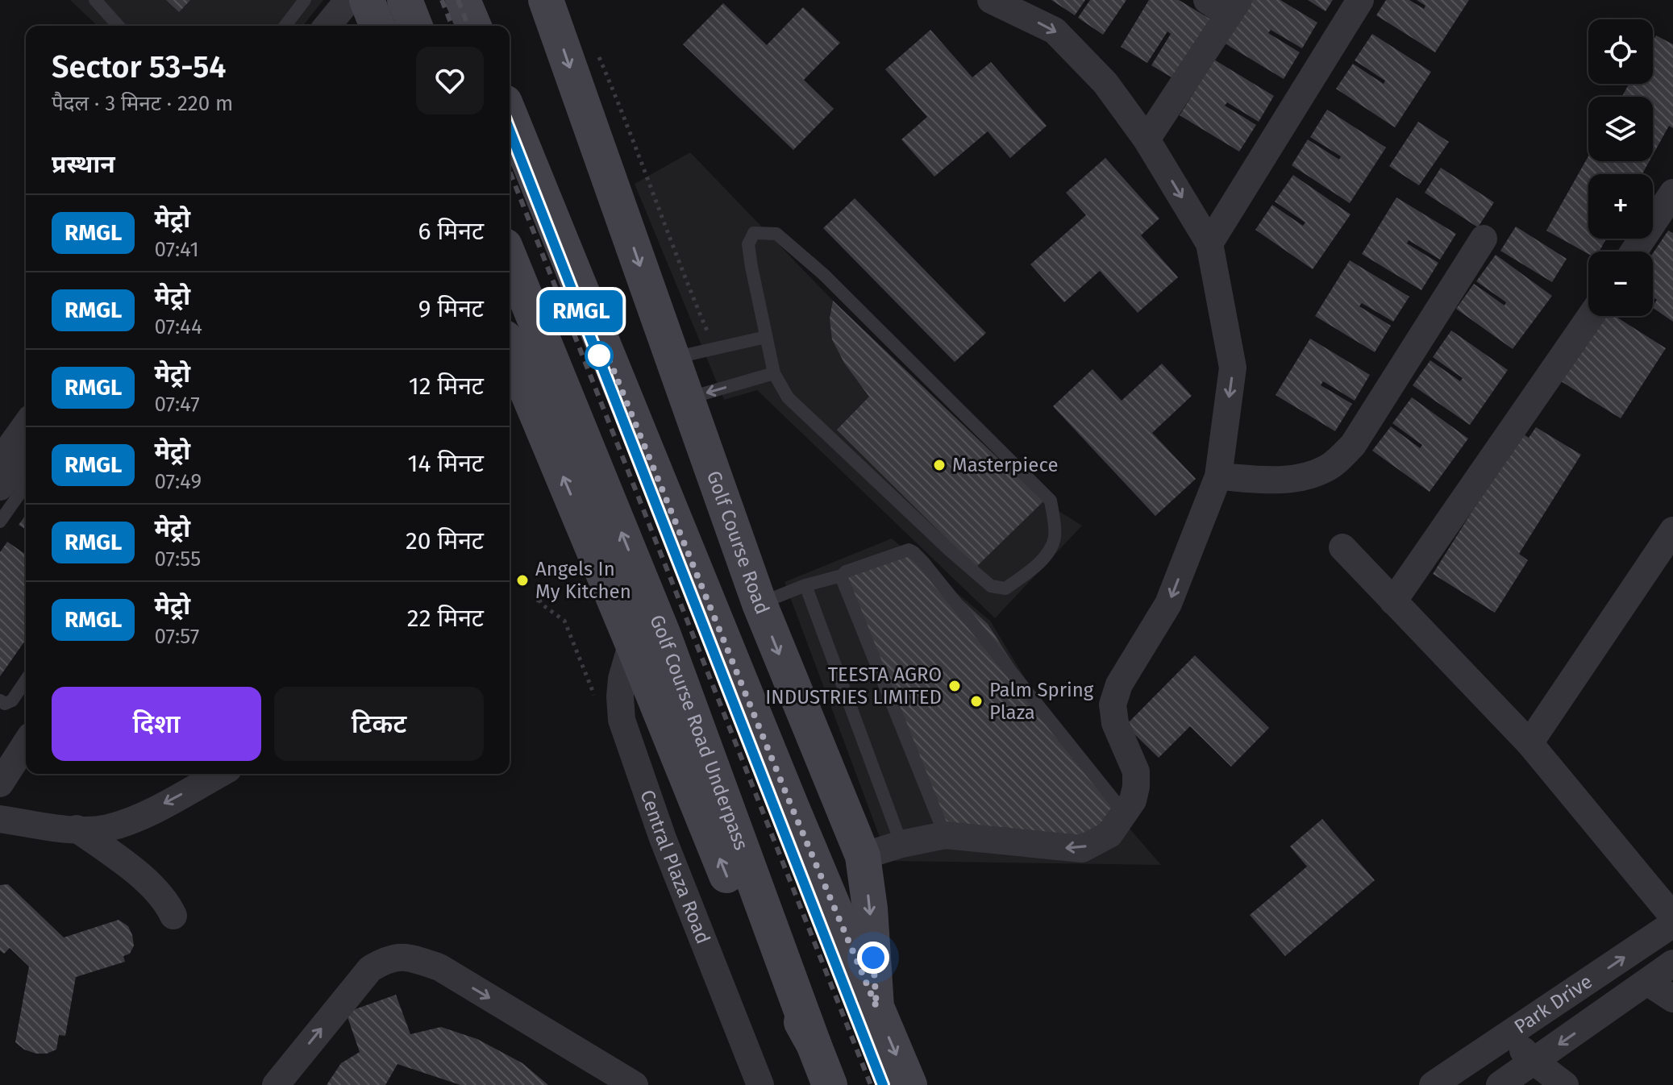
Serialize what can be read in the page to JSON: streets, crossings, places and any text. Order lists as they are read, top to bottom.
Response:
{
  "streets": {
    "main road": ["Golf Course Road", "Golf Course Road Underpass"],
    "street": ["Central Plaza Road", "Park Drive"]
  },
  "places": [
    "Masterpiece",
    "Angels In My Kitchen",
    "TEESTA AGRO INDUSTRIES LIMITED",
    "Palm Spring Plaza"
  ],
  "lines": ["metro line RMGL"],
  "page": {
    "on_map": "RMGL",
    "map_buttons": ["+", "−"],
    "heading": [
      ["Sector 53-54", "पैदल · 3 मिनट · 220 m"],
      "प्रस्थान"
    ],
    "list": [
      {
        "mark": "RMGL",
        "name": "मेट्रो",
        "note": "07:41",
        "value": "6 मिनट"
      },
      {
        "mark": "RMGL",
        "name": "मेट्रो",
        "note": "07:44",
        "value": "9 मिनट"
      },
      {
        "mark": "RMGL",
        "name": "मेट्रो",
        "note": "07:47",
        "value": "12 मिनट"
      },
      {
        "mark": "RMGL",
        "name": "मेट्रो",
        "note": "07:49",
        "value": "14 मिनट"
      },
      {
        "mark": "RMGL",
        "name": "मेट्रो",
        "note": "07:55",
        "value": "20 मिनट"
      },
      {
        "mark": "RMGL",
        "name": "मेट्रो",
        "note": "07:57",
        "value": "22 मिनट"
      }
    ],
    "buttons": ["दिशा", "टिकट"]
  }
}
